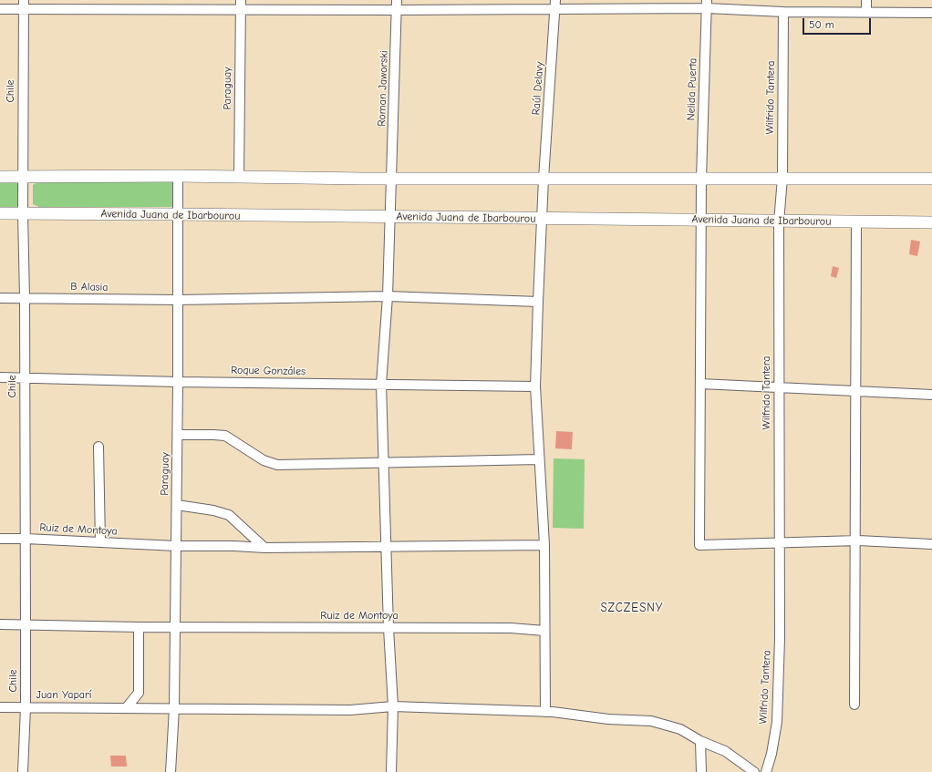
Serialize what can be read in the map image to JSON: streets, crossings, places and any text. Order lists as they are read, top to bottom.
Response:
{
  "streets": {
    "main road": ["Avenida Juana de Ibarbourou"],
    "street": [
      "Paraguay",
      "Roman Jaworski",
      "Raúl Delavy",
      "Nelida Puerta",
      "Chile",
      "Wilfrido Tantera",
      "B Alasia",
      "Roque Gonzáles",
      "Ruiz de Montoya",
      "Juan Yaparí"
    ]
  },
  "crossings": [
    ["Paraguay", "Avenida Juana de Ibarbourou"],
    ["Paraguay", "B Alasia"],
    ["Paraguay", "Roque Gonzáles"],
    ["Paraguay", "Ruiz de Montoya"],
    ["Paraguay", "Juan Yaparí"],
    ["Roman Jaworski", "Avenida Juana de Ibarbourou"],
    ["Roman Jaworski", "B Alasia"],
    ["Roman Jaworski", "Roque Gonzáles"],
    ["Roman Jaworski", "Ruiz de Montoya"],
    ["Roman Jaworski", "Juan Yaparí"],
    ["Raúl Delavy", "Avenida Juana de Ibarbourou"],
    ["Raúl Delavy", "B Alasia"],
    ["Raúl Delavy", "Roque Gonzáles"],
    ["Raúl Delavy", "Ruiz de Montoya"],
    ["Nelida Puerta", "Wilfrido Tantera"],
    ["Nelida Puerta", "Avenida Juana de Ibarbourou"],
    ["Chile", "Avenida Juana de Ibarbourou"],
    ["Chile", "B Alasia"],
    ["Chile", "Roque Gonzáles"],
    ["Chile", "Ruiz de Montoya"],
    ["Chile", "Juan Yaparí"],
    ["Wilfrido Tantera", "Avenida Juana de Ibarbourou"]
  ],
  "districts": ["SZCZESNY"],
  "scale_bar": "50 m"
}
